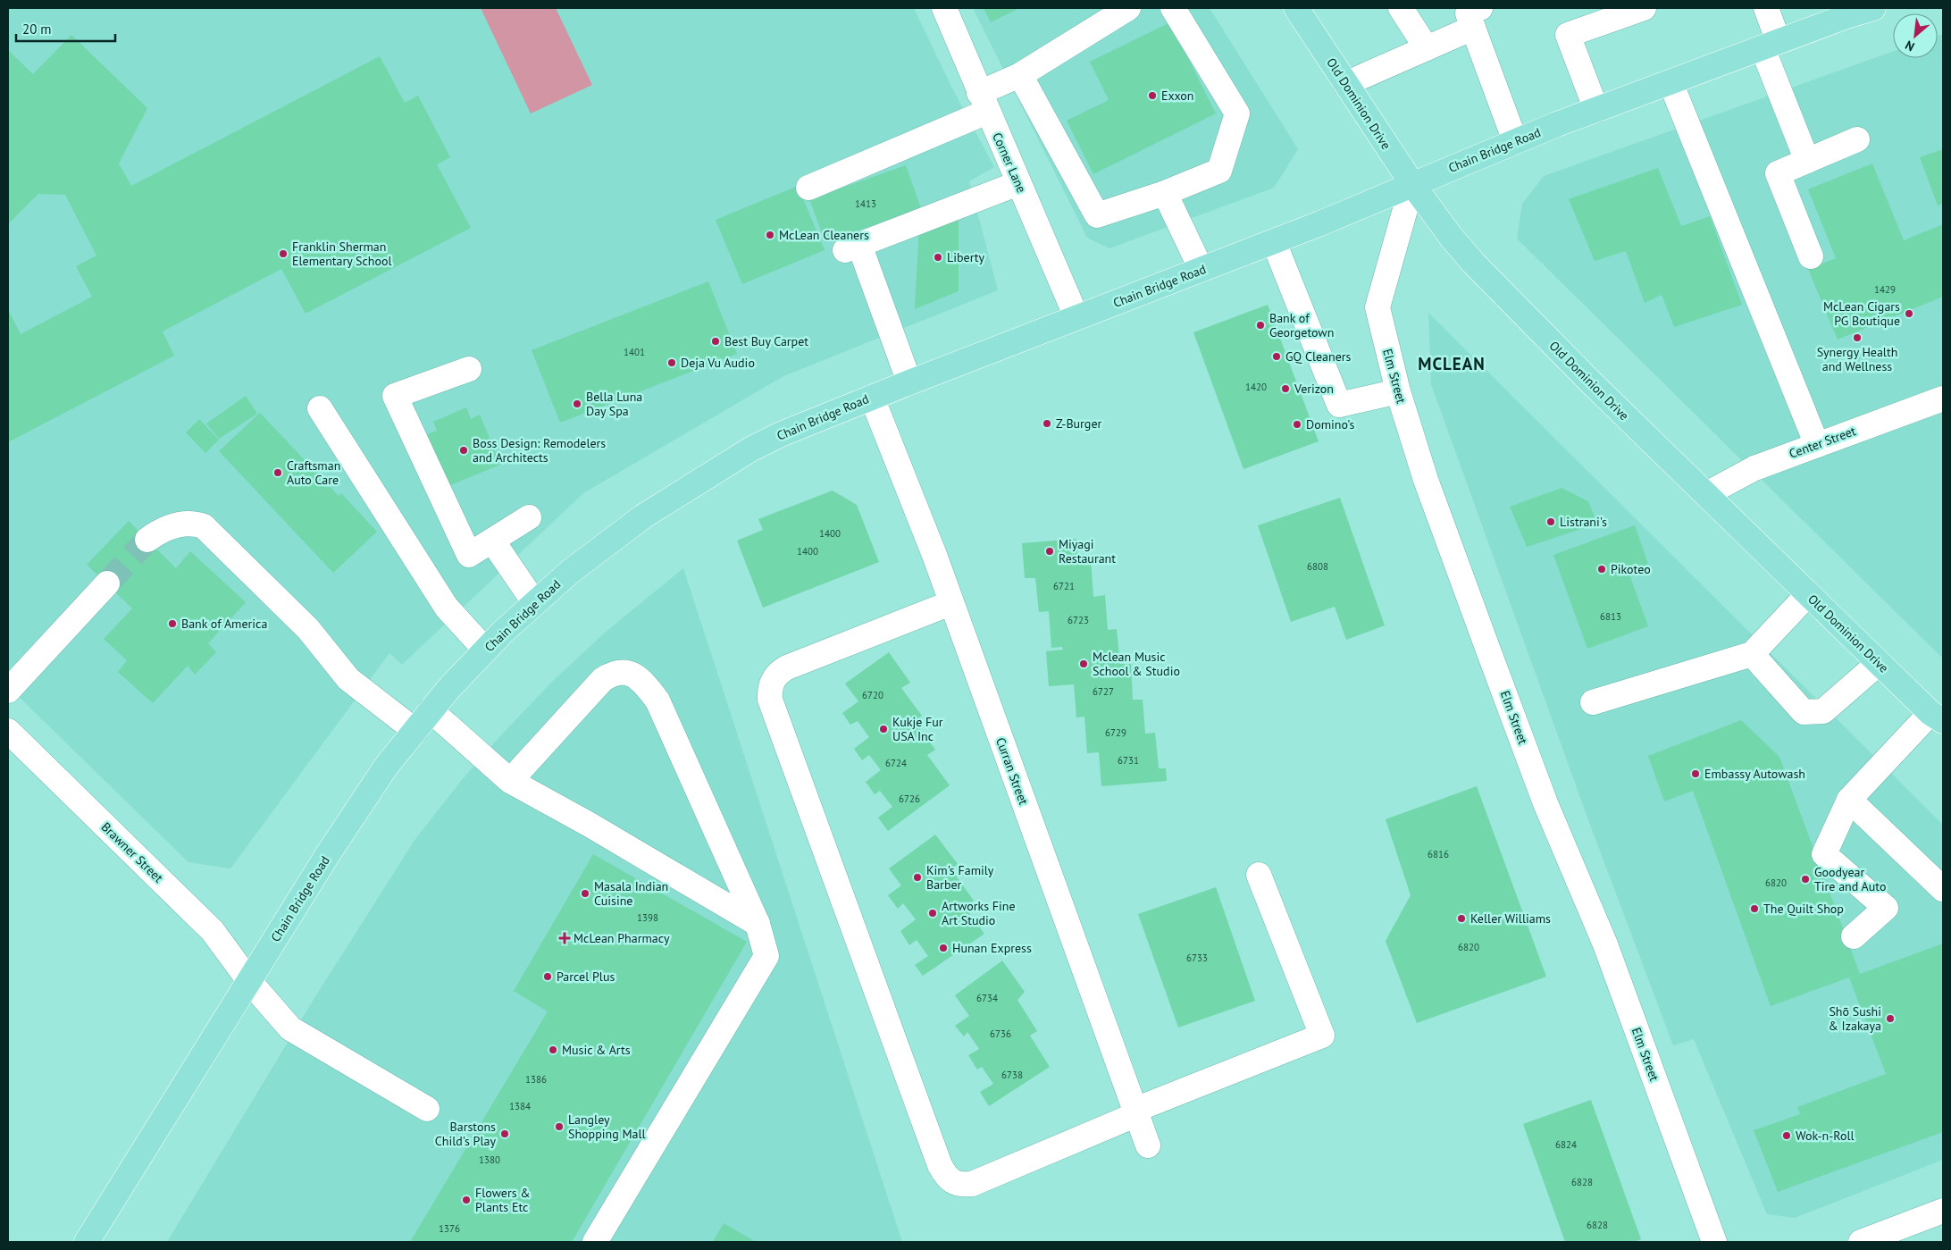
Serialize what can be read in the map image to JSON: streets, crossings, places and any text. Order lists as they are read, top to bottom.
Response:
{
  "streets": {
    "main road": ["Old Dominion Drive", "Chain Bridge Road"],
    "street": [
      "Corner Lane",
      "Elm Street",
      "Center Street",
      "Curran Street",
      "Brawner Street"
    ]
  },
  "crossings": [
    ["Old Dominion Drive", "Chain Bridge Road"],
    ["Old Dominion Drive", "Elm Street"],
    ["Old Dominion Drive", "Center Street"],
    ["Chain Bridge Road", "Corner Lane"],
    ["Chain Bridge Road", "Elm Street"],
    ["Chain Bridge Road", "Curran Street"],
    ["Chain Bridge Road", "Brawner Street"]
  ],
  "districts": ["MCLEAN"],
  "places": {
    "other": [
      "Exxon",
      "McLean Cleaners",
      "Franklin Sherman Elementary School",
      "Liberty",
      "McLean Cigars PG Boutique",
      "Bank of Georgetown",
      "Synergy Health and Wellness",
      "Best Buy Carpet",
      "GQ Cleaners",
      "Deja Vu Audio",
      "Verizon",
      "Bella Luna Day Spa",
      "Z-Burger",
      "Domino's",
      "Boss Design: Remodelers and Architects",
      "Craftsman Auto Care",
      "Listrani's",
      "Miyagi Restaurant",
      "Pikoteo",
      "Bank of America",
      "Mclean Music School & Studio",
      "Kukje Fur USA Inc",
      "Embassy Autowash",
      "Kim's Family Barber",
      "Goodyear Tire and Auto",
      "Masala Indian Cuisine",
      "The Quilt Shop",
      "Artworks Fine Art Studio",
      "Keller Williams",
      "Hunan Express",
      "Parcel Plus",
      "Shō Sushi & Izakaya",
      "Music & Arts",
      "Langley Shopping Mall",
      "Barstons Child's Play",
      "Wok-n-Roll",
      "Flowers & Plants Etc"
    ],
    "health": ["McLean Pharmacy"]
  },
  "house_numbers": [
    "1413",
    "1429",
    "1401",
    "1420",
    "1400",
    "1400",
    "6808",
    "6721",
    "6813",
    "6723",
    "6727",
    "6720",
    "6729",
    "6731",
    "6724",
    "6726",
    "6816",
    "6820",
    "1398",
    "6820",
    "6733",
    "6734",
    "6736",
    "6738",
    "1386",
    "1384",
    "6824",
    "1380",
    "6828",
    "6828",
    "1376"
  ],
  "scale_bar": "20 m",
  "north": "bottom left"
}
